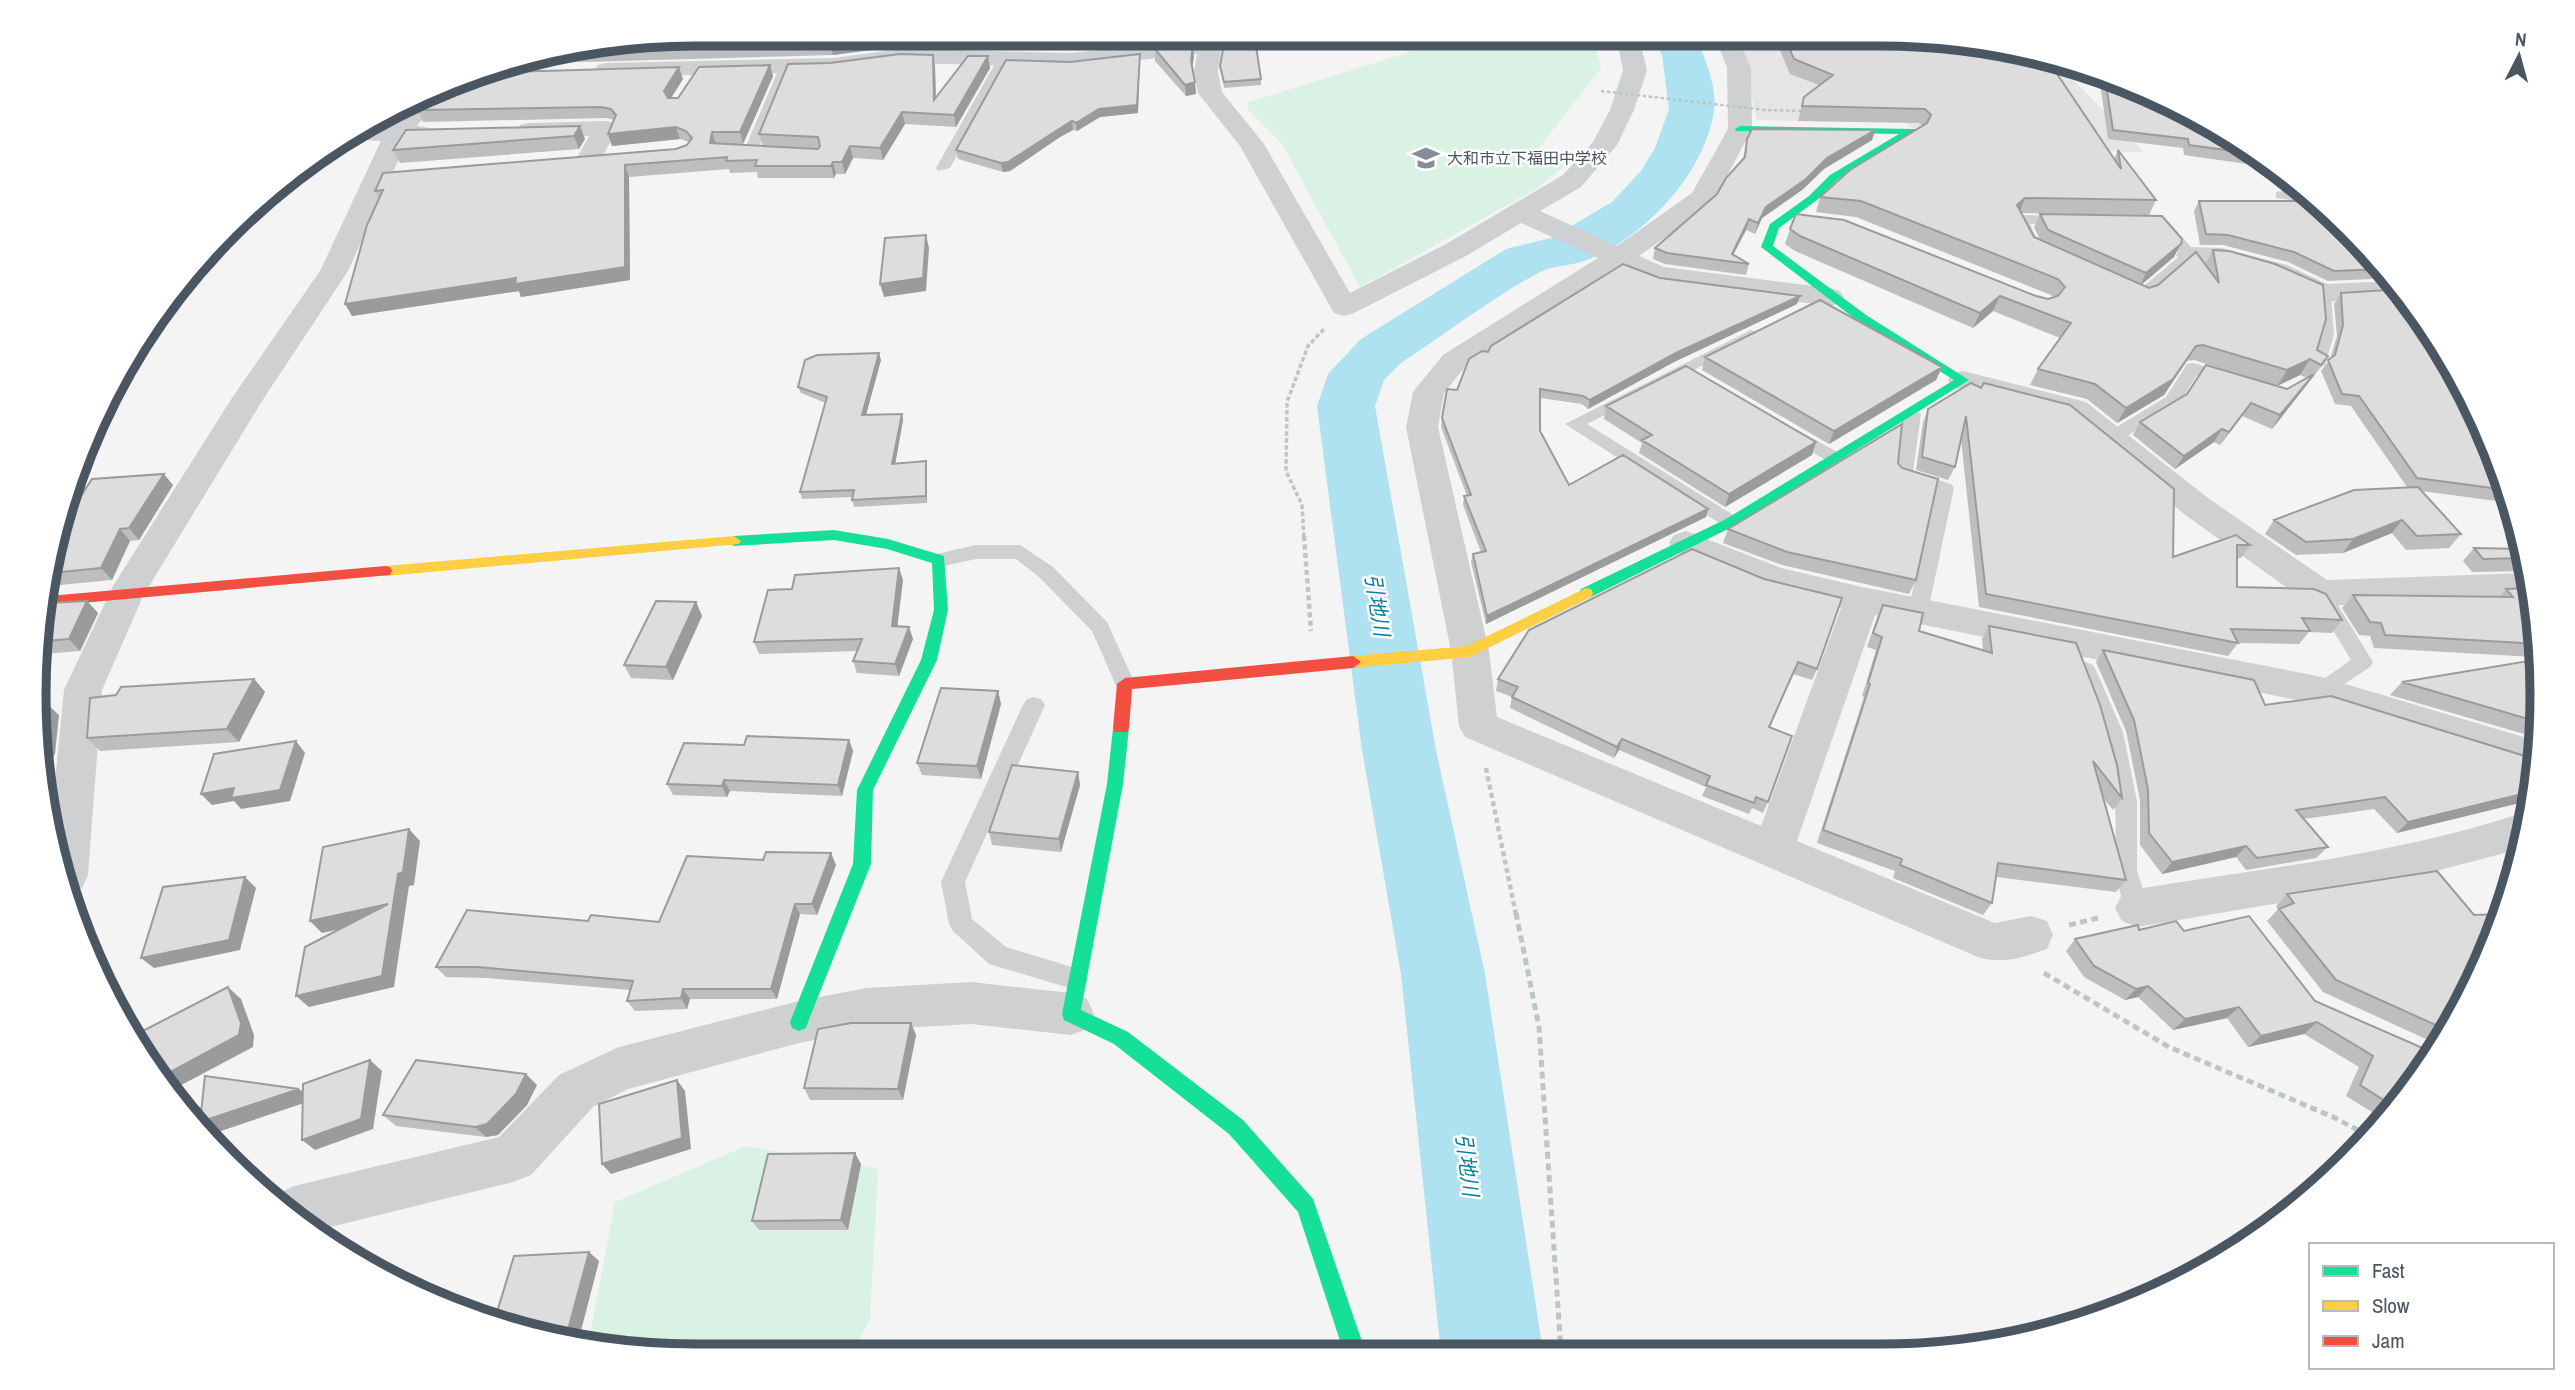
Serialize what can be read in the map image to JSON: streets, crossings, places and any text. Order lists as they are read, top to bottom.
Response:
{
  "water": ["引地川"],
  "places": {
    "school or university": ["大和市立下福田中学校"]
  },
  "legend": ["Fast", "Slow", "Jam"],
  "north": "top"
}
